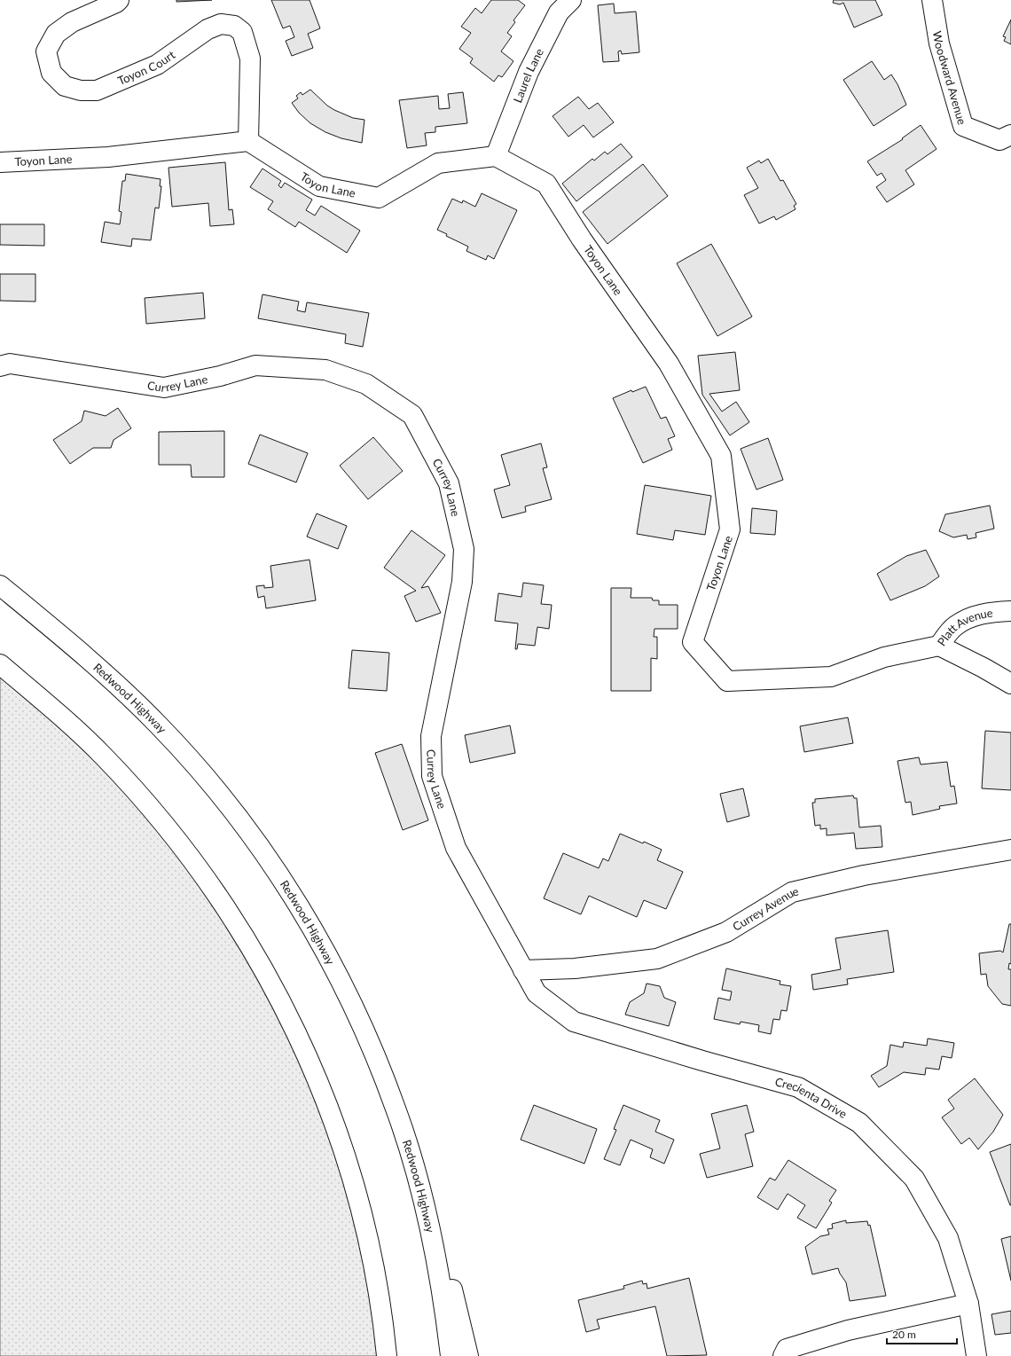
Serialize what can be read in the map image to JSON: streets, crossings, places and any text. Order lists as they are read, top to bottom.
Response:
{
  "streets": {
    "main road": [
      "Toyon Court",
      "Laurel Lane",
      "Woodward Avenue",
      "Toyon Lane",
      "Currey Lane",
      "Platt Avenue",
      "Redwood Highway",
      "Currey Avenue",
      "Crecienta Drive"
    ]
  },
  "crossings": [
    ["Toyon Court", "Toyon Lane"],
    ["Laurel Lane", "Toyon Lane"],
    ["Toyon Lane", "Platt Avenue"],
    ["Currey Lane", "Currey Avenue"],
    ["Currey Lane", "Crecienta Drive"],
    ["Currey Avenue", "Crecienta Drive"]
  ],
  "scale_bar": "20 m"
}
